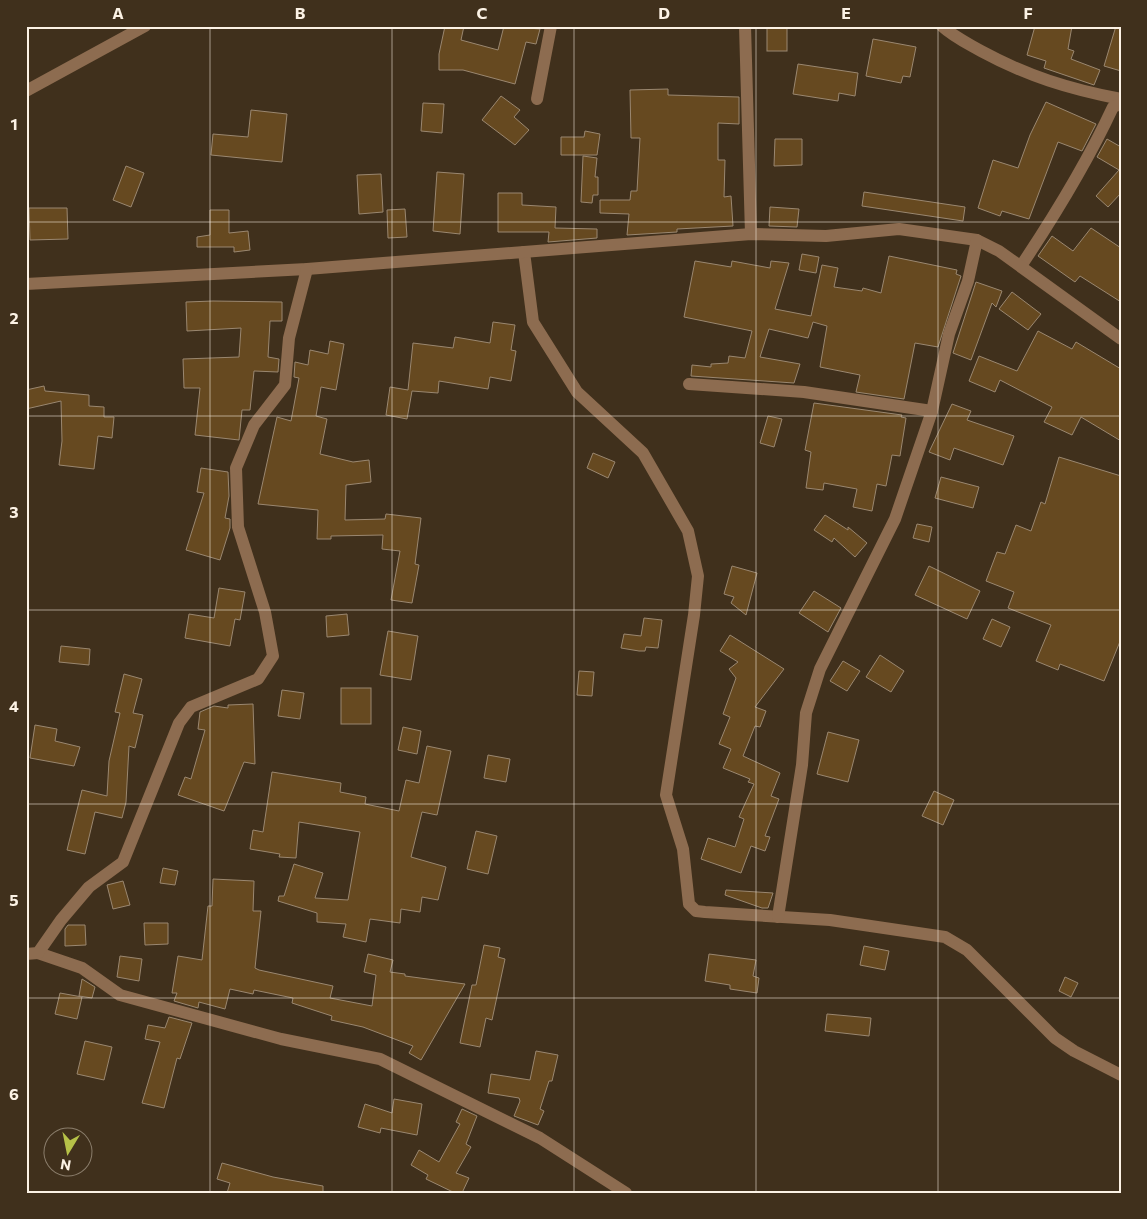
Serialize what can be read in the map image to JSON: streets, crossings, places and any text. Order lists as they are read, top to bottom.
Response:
{
  "north": "bottom",
  "grid": {
    "columns": [
      "A",
      "B",
      "C",
      "D",
      "E",
      "F"
    ],
    "rows": [
      "1",
      "2",
      "3",
      "4",
      "5",
      "6"
    ]
  }
}
